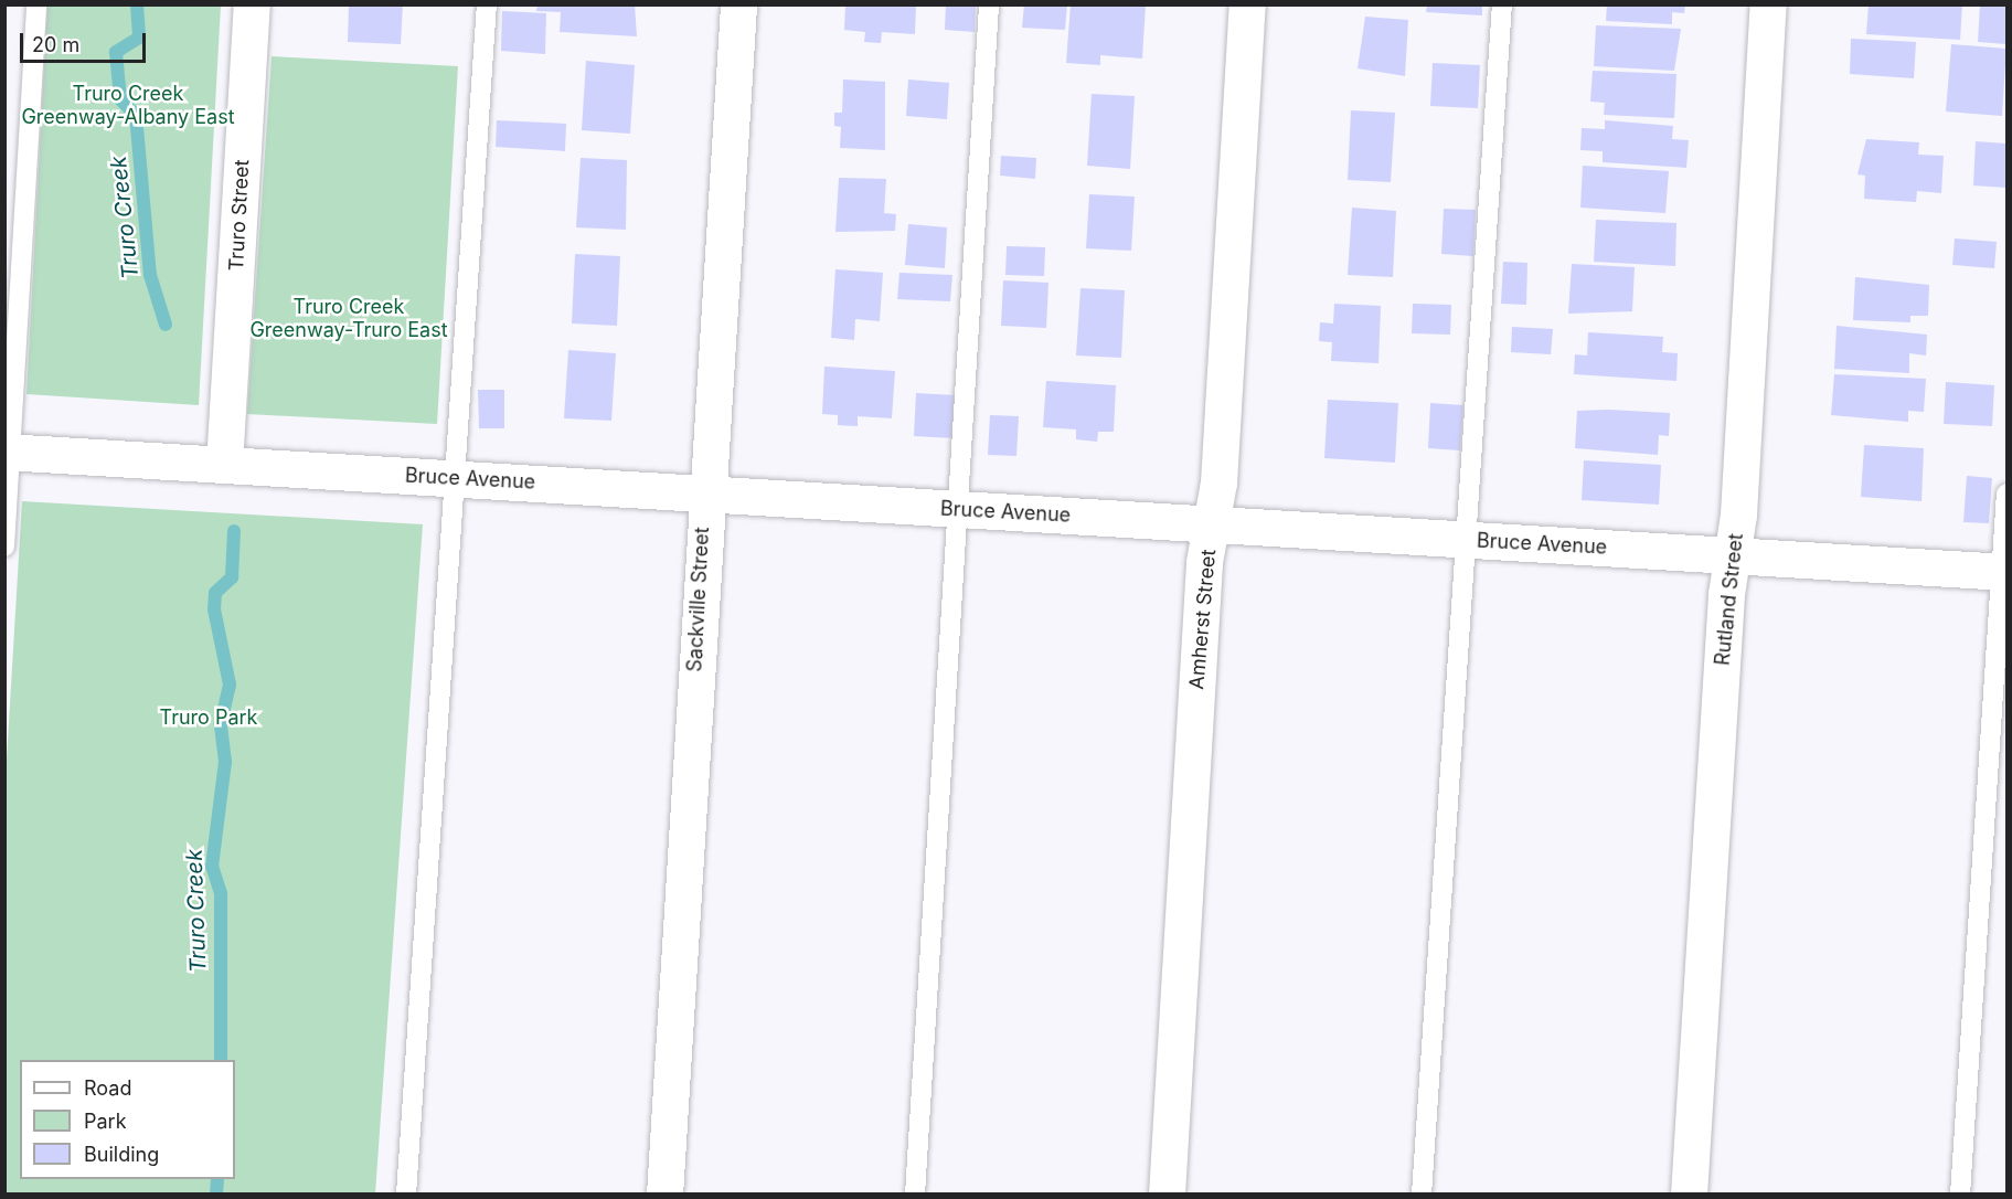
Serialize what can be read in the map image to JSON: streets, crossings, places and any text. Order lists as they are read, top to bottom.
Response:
{
  "streets": {
    "street": [
      "Truro Street",
      "Bruce Avenue",
      "Sackville Street",
      "Rutland Street",
      "Amherst Street"
    ]
  },
  "crossings": [
    ["Truro Street", "Bruce Avenue"],
    ["Bruce Avenue", "Sackville Street"],
    ["Bruce Avenue", "Rutland Street"],
    ["Bruce Avenue", "Amherst Street"]
  ],
  "water": ["Truro Creek"],
  "parks": ["Truro Creek Greenway-Albany East", "Truro Creek Greenway-Truro East", "Truro Park"],
  "legend": ["Road", "Park", "Building"],
  "scale_bar": "20 m"
}
